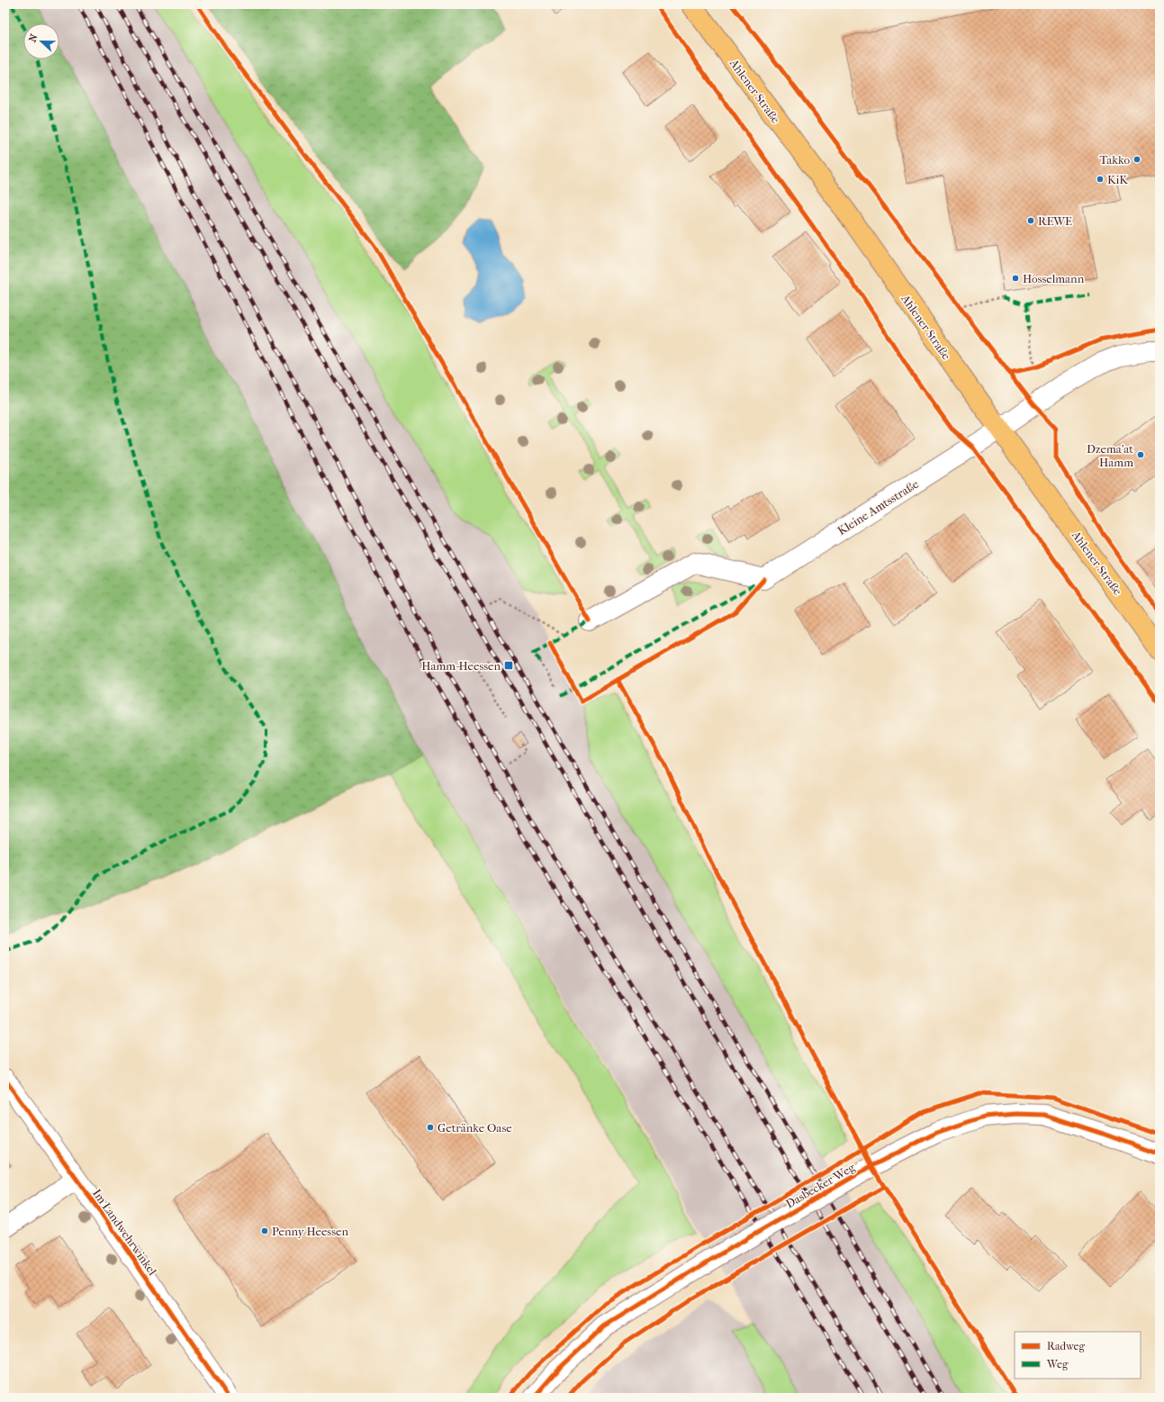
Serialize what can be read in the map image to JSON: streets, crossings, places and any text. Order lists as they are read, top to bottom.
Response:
{
  "streets": {
    "main road": ["Ahlener Straße"],
    "street": ["Kleine Amtsstraße", "Dasbecker Weg", "Im Landwehrwinkel"]
  },
  "crossings": [
    ["Ahlener Straße", "Kleine Amtsstraße"]
  ],
  "places": {
    "other": [
      "Takko",
      "KiK",
      "REWE",
      "Hosselmann",
      "Dzema'at Hamm",
      "Getränke Oase",
      "Penny Heessen"
    ],
    "transit": ["Hamm-Heessen"]
  },
  "legend": ["Radweg", "Weg"],
  "north": "left"
}
